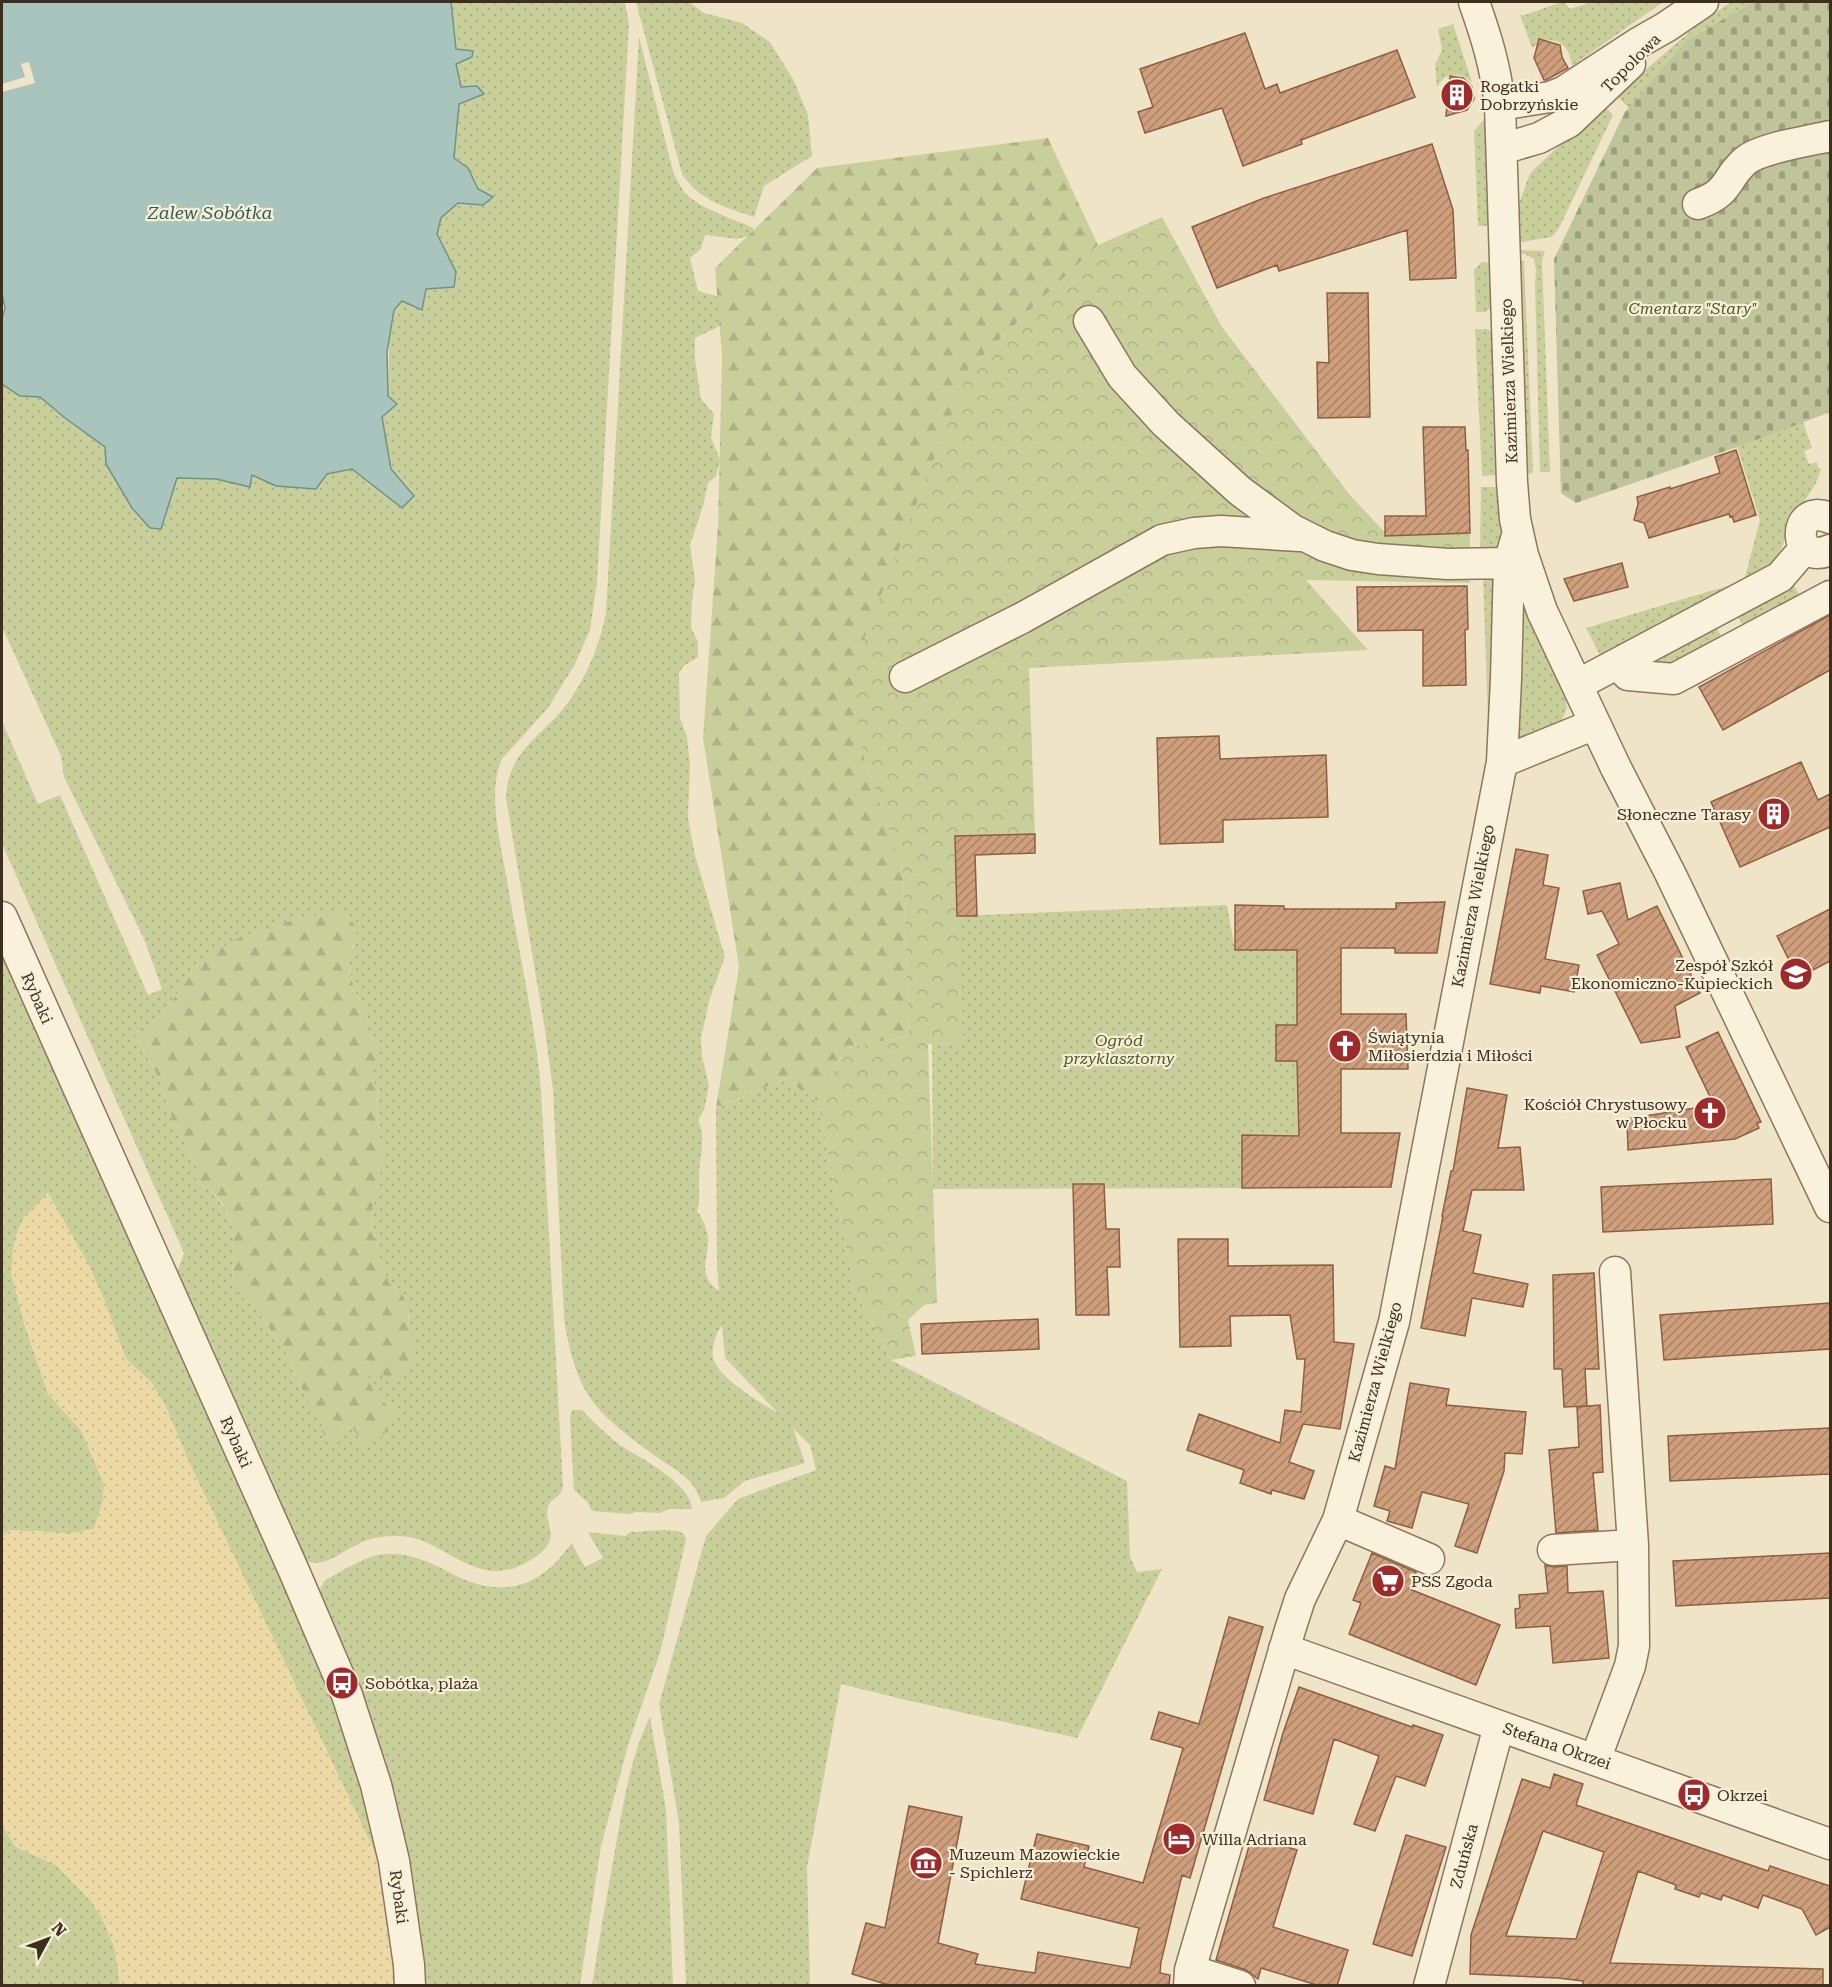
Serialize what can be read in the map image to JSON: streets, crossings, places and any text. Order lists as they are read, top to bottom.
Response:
{
  "streets": {
    "street": [
      "Topolowa",
      "Kazimierza Wielkiego",
      "Rybaki",
      "Stefana Okrzei",
      "Zduńska"
    ]
  },
  "crossings": [
    ["Topolowa", "Kazimierza Wielkiego"],
    ["Kazimierza Wielkiego", "Stefana Okrzei"],
    ["Stefana Okrzei", "Zduńska"]
  ],
  "water": ["Zalew Sobótka"],
  "parks": ["Cmentarz \"Stary\"", "Ogród przyklasztorny"],
  "places": {
    "building": ["Rogatki Dobrzyńskie", "Słoneczne Tarasy"],
    "school or university": ["Zespół Szkół Ekonomiczno-Kupieckich"],
    "church": ["Świątynia Miłosierdzia i Miłości", "Kościół Chrystusowy w Płocku"],
    "supermarket": ["PSS Zgoda"],
    "bus stop": ["Sobótka, plaża", "Okrzei"],
    "hotel": ["Willa Adriana"],
    "museum": ["Muzeum Mazowieckie - Spichlerz"]
  },
  "north": "top right"
}
